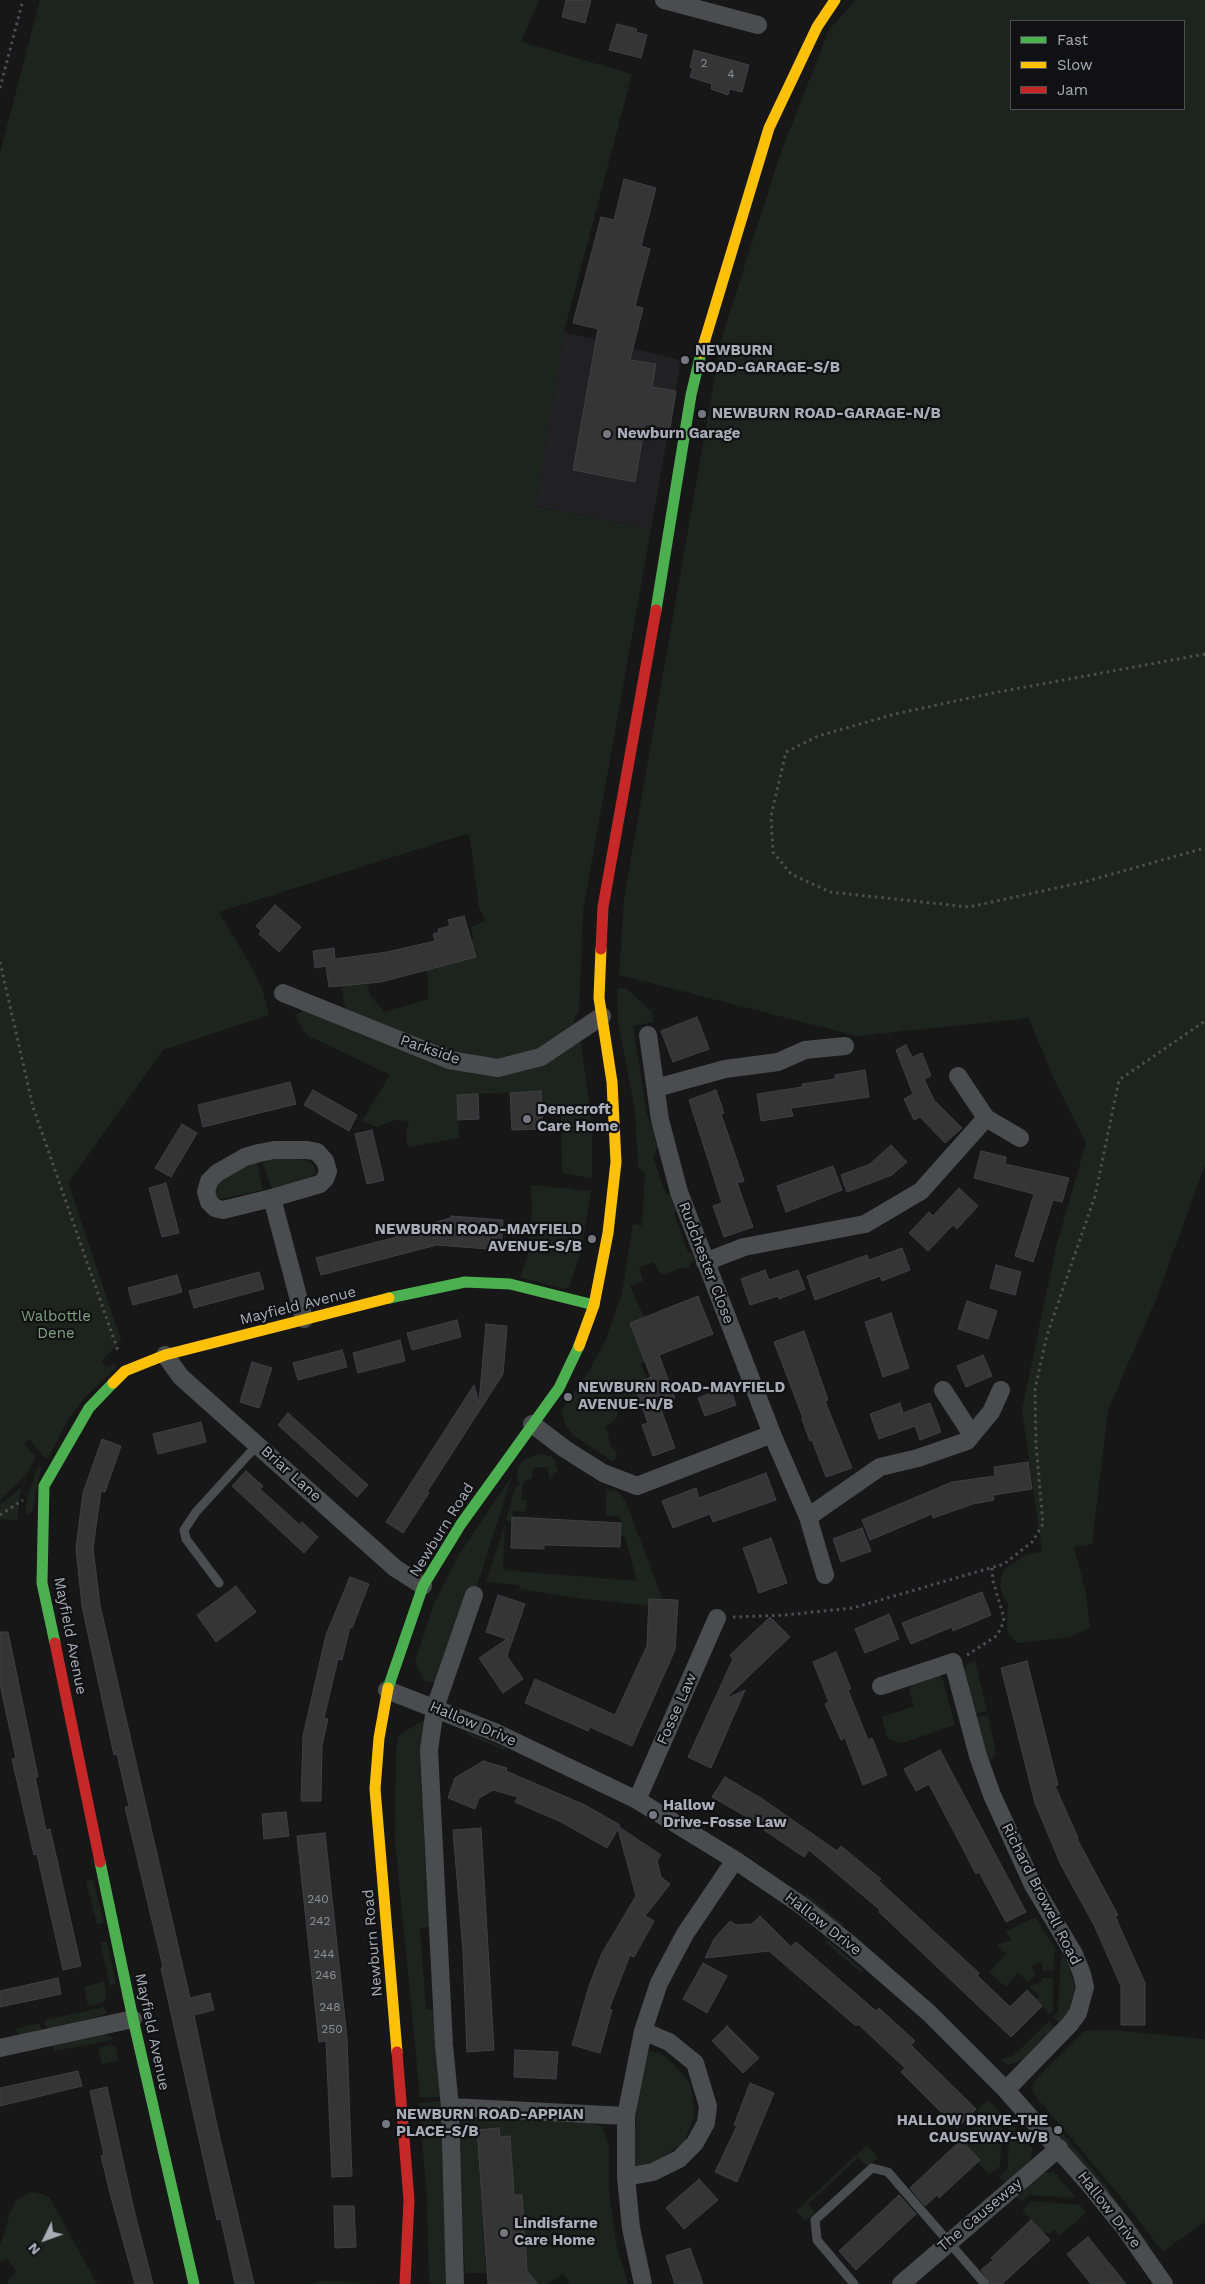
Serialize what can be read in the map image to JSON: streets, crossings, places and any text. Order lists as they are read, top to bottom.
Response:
{
  "streets": {
    "main road": ["Mayfield Avenue", "Newburn Road"],
    "street": [
      "Parkside",
      "Rudchester Close",
      "Briar Lane",
      "Fosse Law",
      "Hallow Drive",
      "Richard Browell Road",
      "The Causeway"
    ]
  },
  "crossings": [
    ["Parkside", "Newburn Road"],
    ["Mayfield Avenue", "Briar Lane"],
    ["Mayfield Avenue", "Newburn Road"],
    ["Briar Lane", "Newburn Road"],
    ["Newburn Road", "Hallow Drive"],
    ["Fosse Law", "Hallow Drive"],
    ["Hallow Drive", "Richard Browell Road"],
    ["Hallow Drive", "The Causeway"]
  ],
  "parks": ["Walbottle Dene"],
  "places": [
    "NEWBURN ROAD-GARAGE-S/B",
    "NEWBURN ROAD-GARAGE-N/B",
    "Newburn Garage",
    "Denecroft Care Home",
    "NEWBURN ROAD-MAYFIELD AVENUE-S/B",
    "NEWBURN ROAD-MAYFIELD AVENUE-N/B",
    "Hallow Drive-Fosse Law",
    "NEWBURN ROAD-APPIAN PLACE-S/B",
    "HALLOW DRIVE-THE CAUSEWAY-W/B",
    "Lindisfarne Care Home"
  ],
  "house_numbers": [
    "2",
    "4",
    "240",
    "242",
    "244",
    "246",
    "248",
    "250"
  ],
  "legend": ["Fast", "Slow", "Jam"],
  "north": "bottom left"
}
